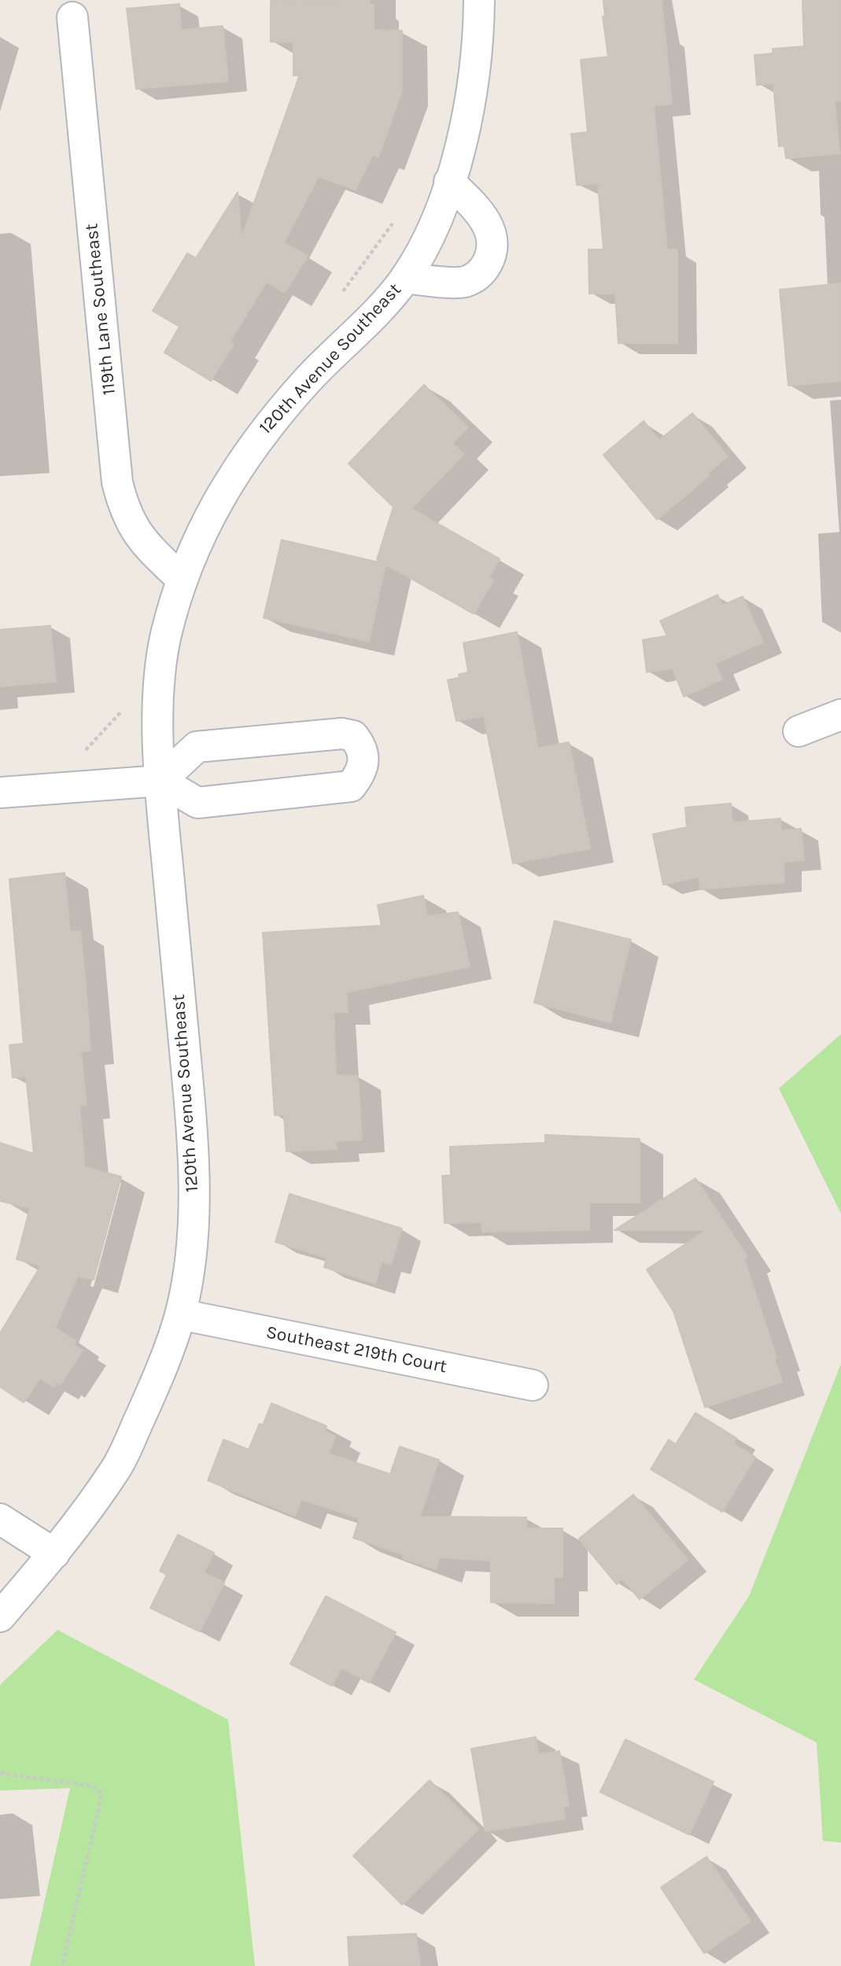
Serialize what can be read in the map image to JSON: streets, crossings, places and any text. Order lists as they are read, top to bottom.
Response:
{
  "streets": {
    "street": ["119th Lane Southeast", "120th Avenue Southeast", "Southeast 219th Court"]
  },
  "crossings": [
    ["119th Lane Southeast", "120th Avenue Southeast"],
    ["120th Avenue Southeast", "Southeast 219th Court"]
  ]
}
